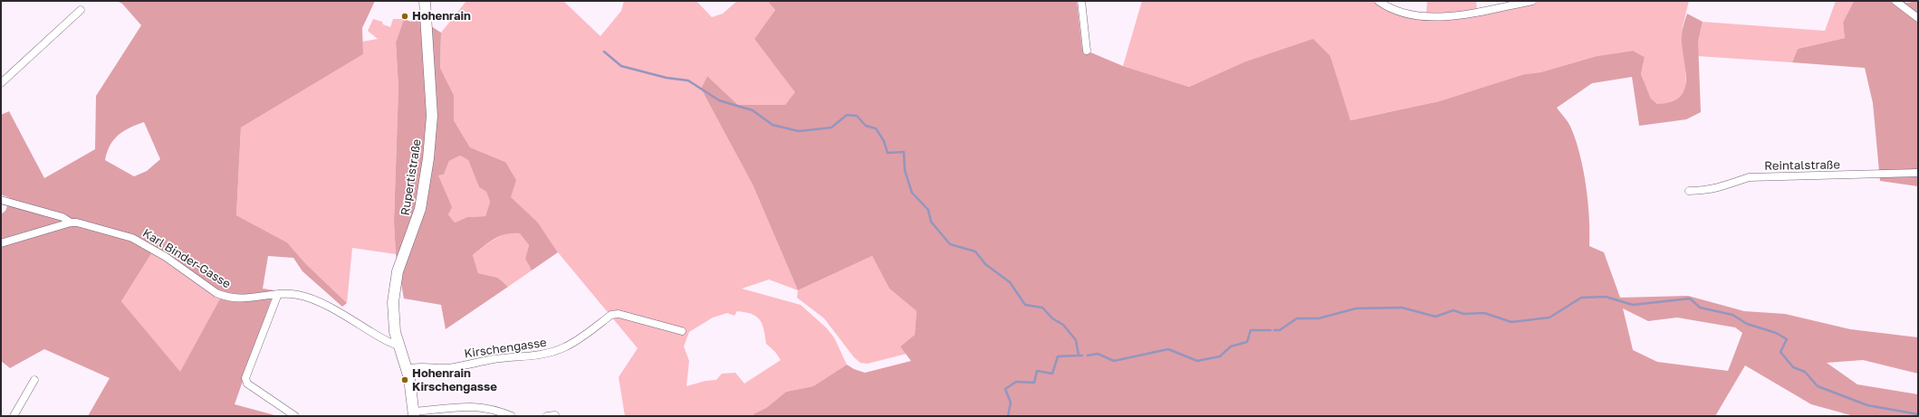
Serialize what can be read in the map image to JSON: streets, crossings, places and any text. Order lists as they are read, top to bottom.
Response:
{
  "streets": {
    "main road": ["Rupertistraße"],
    "street": ["Reintalstraße", "Karl Binder-Gasse", "Kirschengasse"]
  },
  "crossings": [
    ["Rupertistraße", "Karl Binder-Gasse"],
    ["Rupertistraße", "Kirschengasse"]
  ],
  "places": ["Hohenrain", "Hohenrain Kirschengasse"]
}
